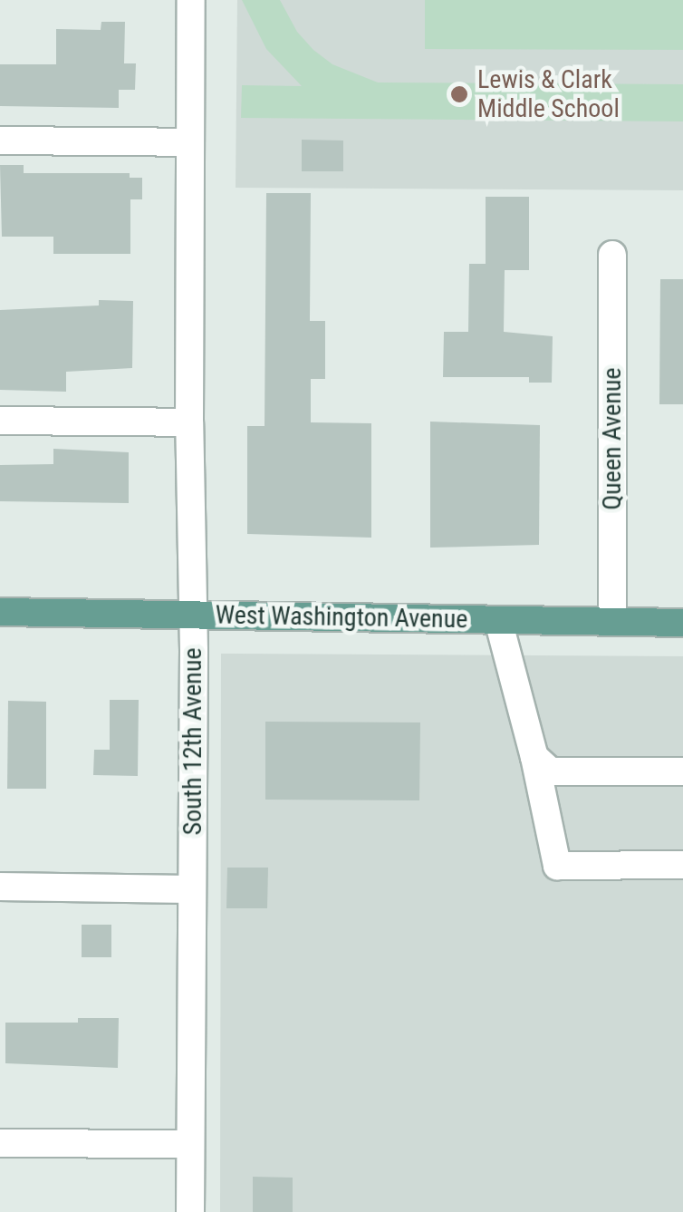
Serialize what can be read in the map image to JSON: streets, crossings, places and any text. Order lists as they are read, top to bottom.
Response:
{
  "streets": {
    "main road": ["West Washington Avenue"],
    "street": ["Queen Avenue", "South 12th Avenue"]
  },
  "crossings": [
    ["Queen Avenue", "West Washington Avenue"],
    ["West Washington Avenue", "South 12th Avenue"]
  ],
  "places": ["Lewis & Clark Middle School"]
}
